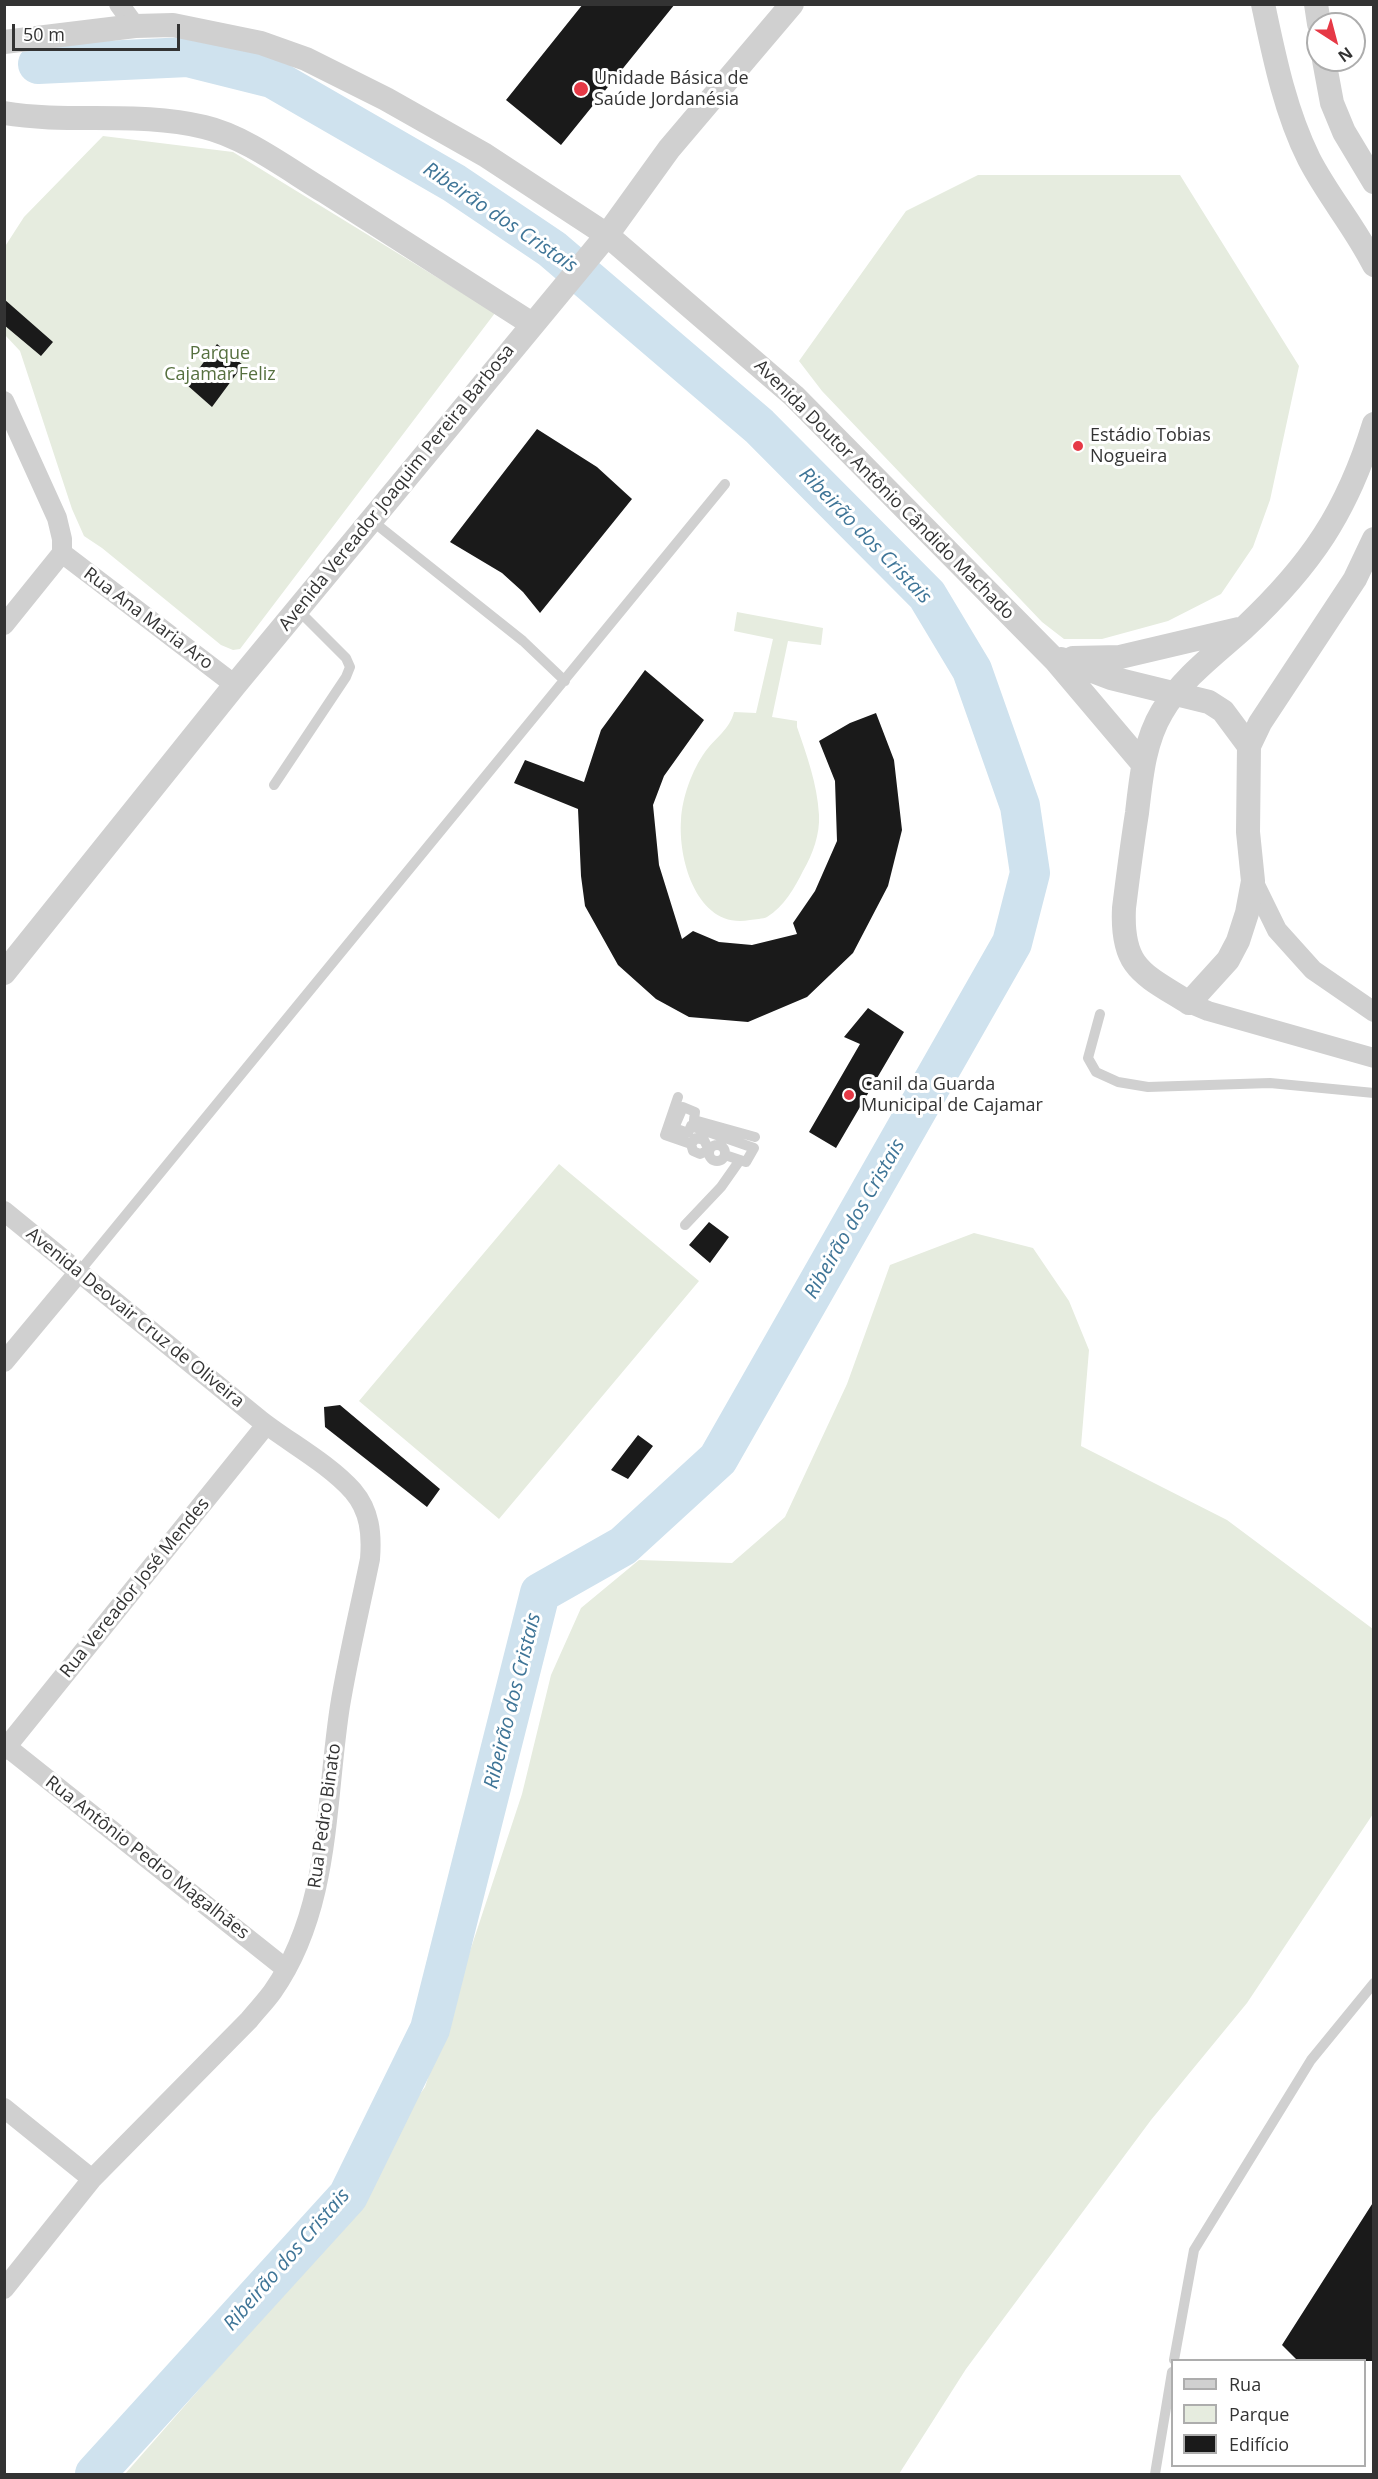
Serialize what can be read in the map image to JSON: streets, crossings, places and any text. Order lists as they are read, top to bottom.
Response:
{
  "streets": {
    "street": [
      "Avenida Vereador Joaquim Pereira Barbosa",
      "Avenida Doutor Antônio Cândido Machado",
      "Rua Ana Maria Aro",
      "Avenida Deovair Cruz de Oliveira",
      "Rua Vereador José Mendes",
      "Rua Pedro Binato",
      "Rua Antônio Pedro Magalhães"
    ]
  },
  "crossings": [
    ["Avenida Vereador Joaquim Pereira Barbosa", "Avenida Doutor Antônio Cândido Machado"],
    ["Avenida Vereador Joaquim Pereira Barbosa", "Rua Ana Maria Aro"],
    ["Avenida Deovair Cruz de Oliveira", "Rua Vereador José Mendes"],
    ["Avenida Deovair Cruz de Oliveira", "Rua Pedro Binato"],
    ["Rua Vereador José Mendes", "Rua Pedro Binato"],
    ["Rua Vereador José Mendes", "Rua Antônio Pedro Magalhães"],
    ["Rua Pedro Binato", "Rua Antônio Pedro Magalhães"]
  ],
  "water": ["Ribeirão dos Cristais"],
  "parks": ["Parque Cajamar Feliz"],
  "places": ["Unidade Básica de Saúde Jordanésia", "Estádio Tobias Nogueira", "Canil da Guarda Municipal de Cajamar"],
  "legend": ["Rua", "Parque", "Edifício"],
  "scale_bar": "50 m",
  "north": "bottom right"
}
